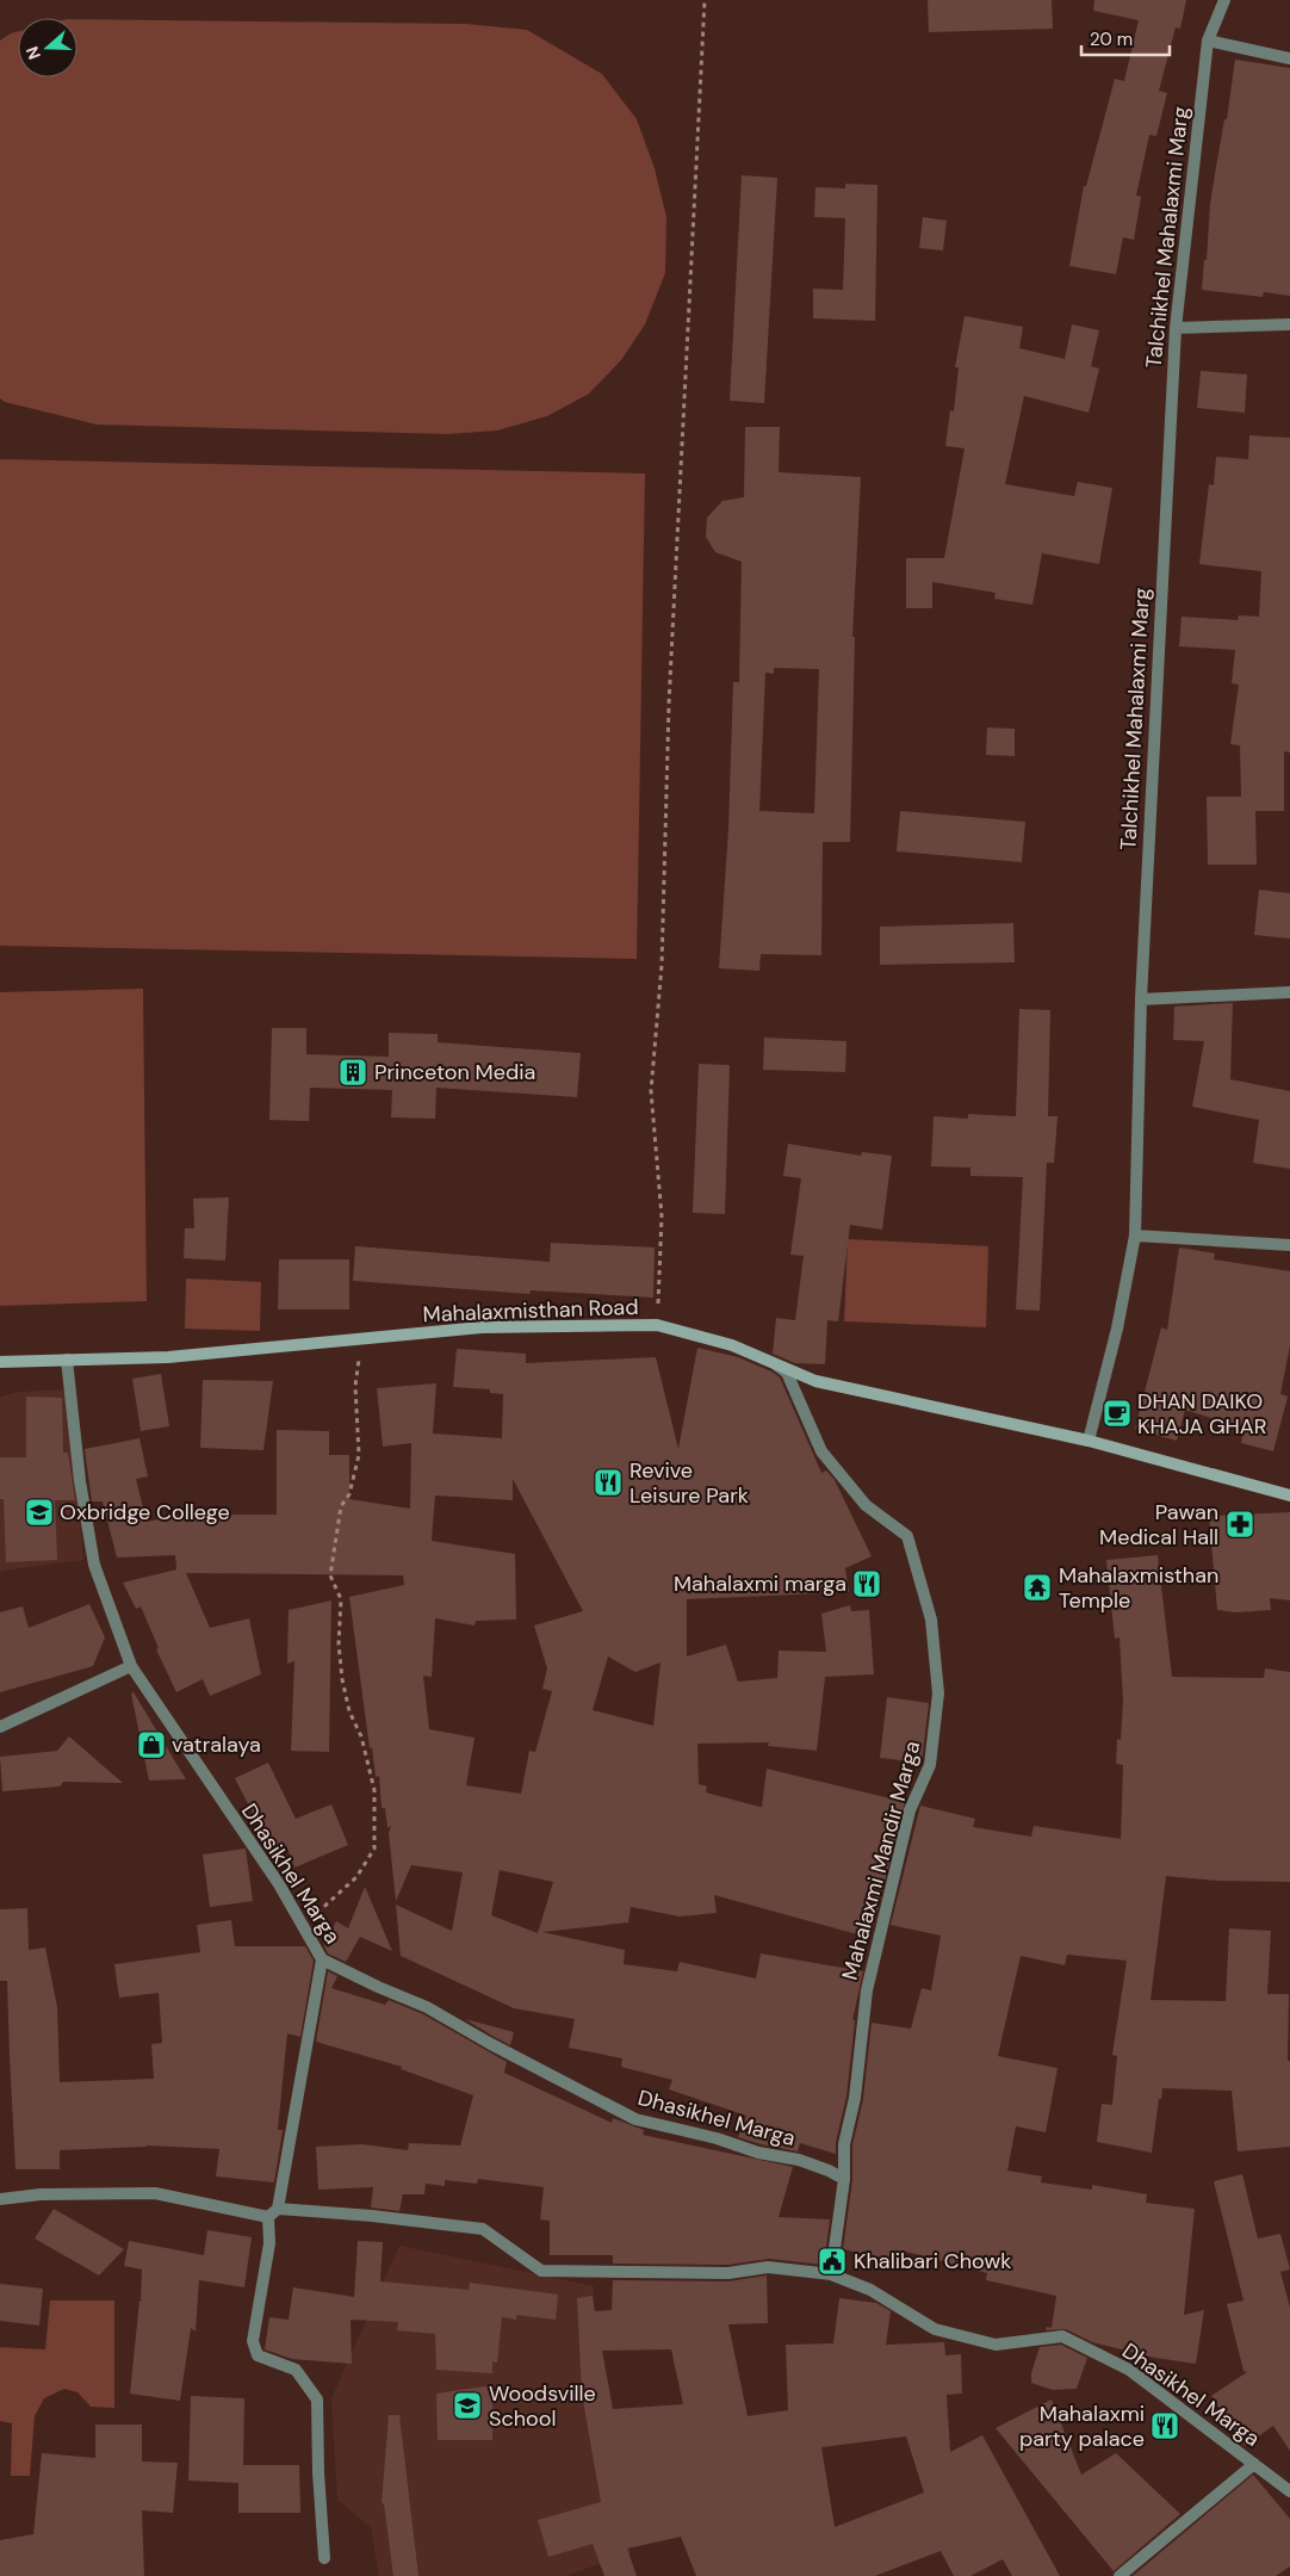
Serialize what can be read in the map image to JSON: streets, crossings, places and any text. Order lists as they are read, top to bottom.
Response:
{
  "streets": {
    "street": [
      "Talchikhel Mahalaxmi Marg",
      "Mahalaxmisthan Road",
      "Mahalaxmi Mandir Marga",
      "Dhasikhel Marga"
    ]
  },
  "crossings": [
    ["Talchikhel Mahalaxmi Marg", "Mahalaxmisthan Road"],
    ["Mahalaxmisthan Road", "Mahalaxmi Mandir Marga"],
    ["Mahalaxmisthan Road", "Dhasikhel Marga"],
    ["Mahalaxmi Mandir Marga", "Dhasikhel Marga"]
  ],
  "places": {
    "building": ["Princeton Media"],
    "cafe": ["DHAN DAIKO KHAJA GHAR"],
    "restaurant": ["Revive Leisure Park", "Mahalaxmi marga", "Mahalaxmi party palace"],
    "school or university": ["Oxbridge College", "Woodsville School"],
    "pharmacy": ["Pawan Medical Hall"],
    "temple": ["Mahalaxmisthan Temple"],
    "shop": ["vatralaya"],
    "public building": ["Khalibari Chowk"]
  },
  "scale_bar": "20 m",
  "north": "left"
}
